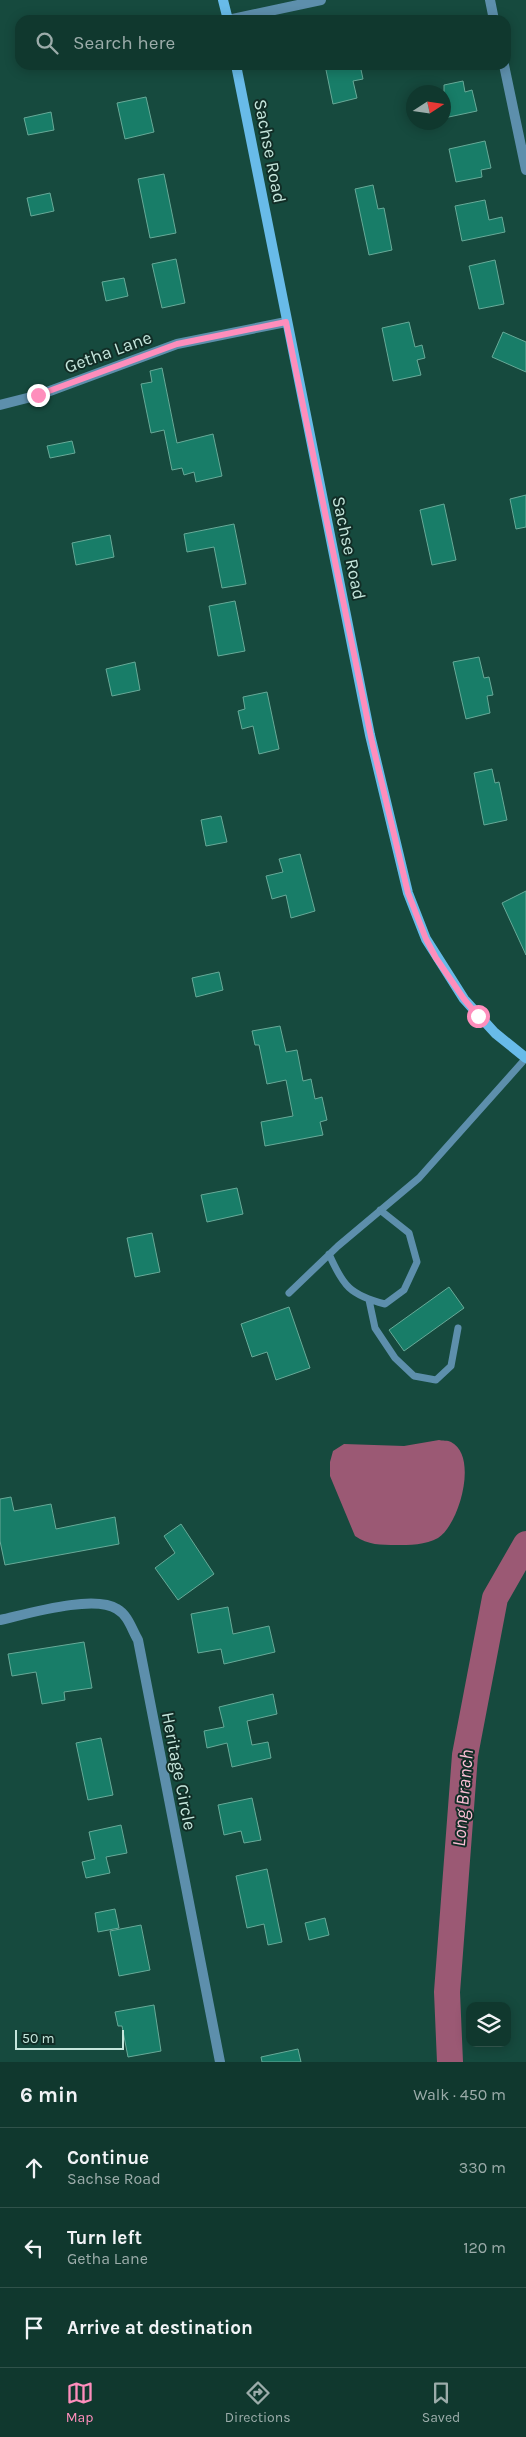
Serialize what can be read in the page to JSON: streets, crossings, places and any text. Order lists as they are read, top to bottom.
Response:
{
  "streets": {
    "main road": ["Sachse Road"],
    "street": ["Getha Lane", "Heritage Circle"]
  },
  "crossings": [
    ["Sachse Road", "Getha Lane"]
  ],
  "water": ["Long Branch"],
  "scale_bar": "50 m",
  "north": "right",
  "page": {
    "search": "Search here",
    "scale": "50 m",
    "heading": ["6 min", "Walk · 450 m"],
    "list": [
      ["Continue", "Sachse Road", "330 m"],
      ["Turn left", "Getha Lane", "120 m"],
      "Arrive at destination"
    ],
    "nav": ["Map", "Directions", "Saved"]
  }
}
